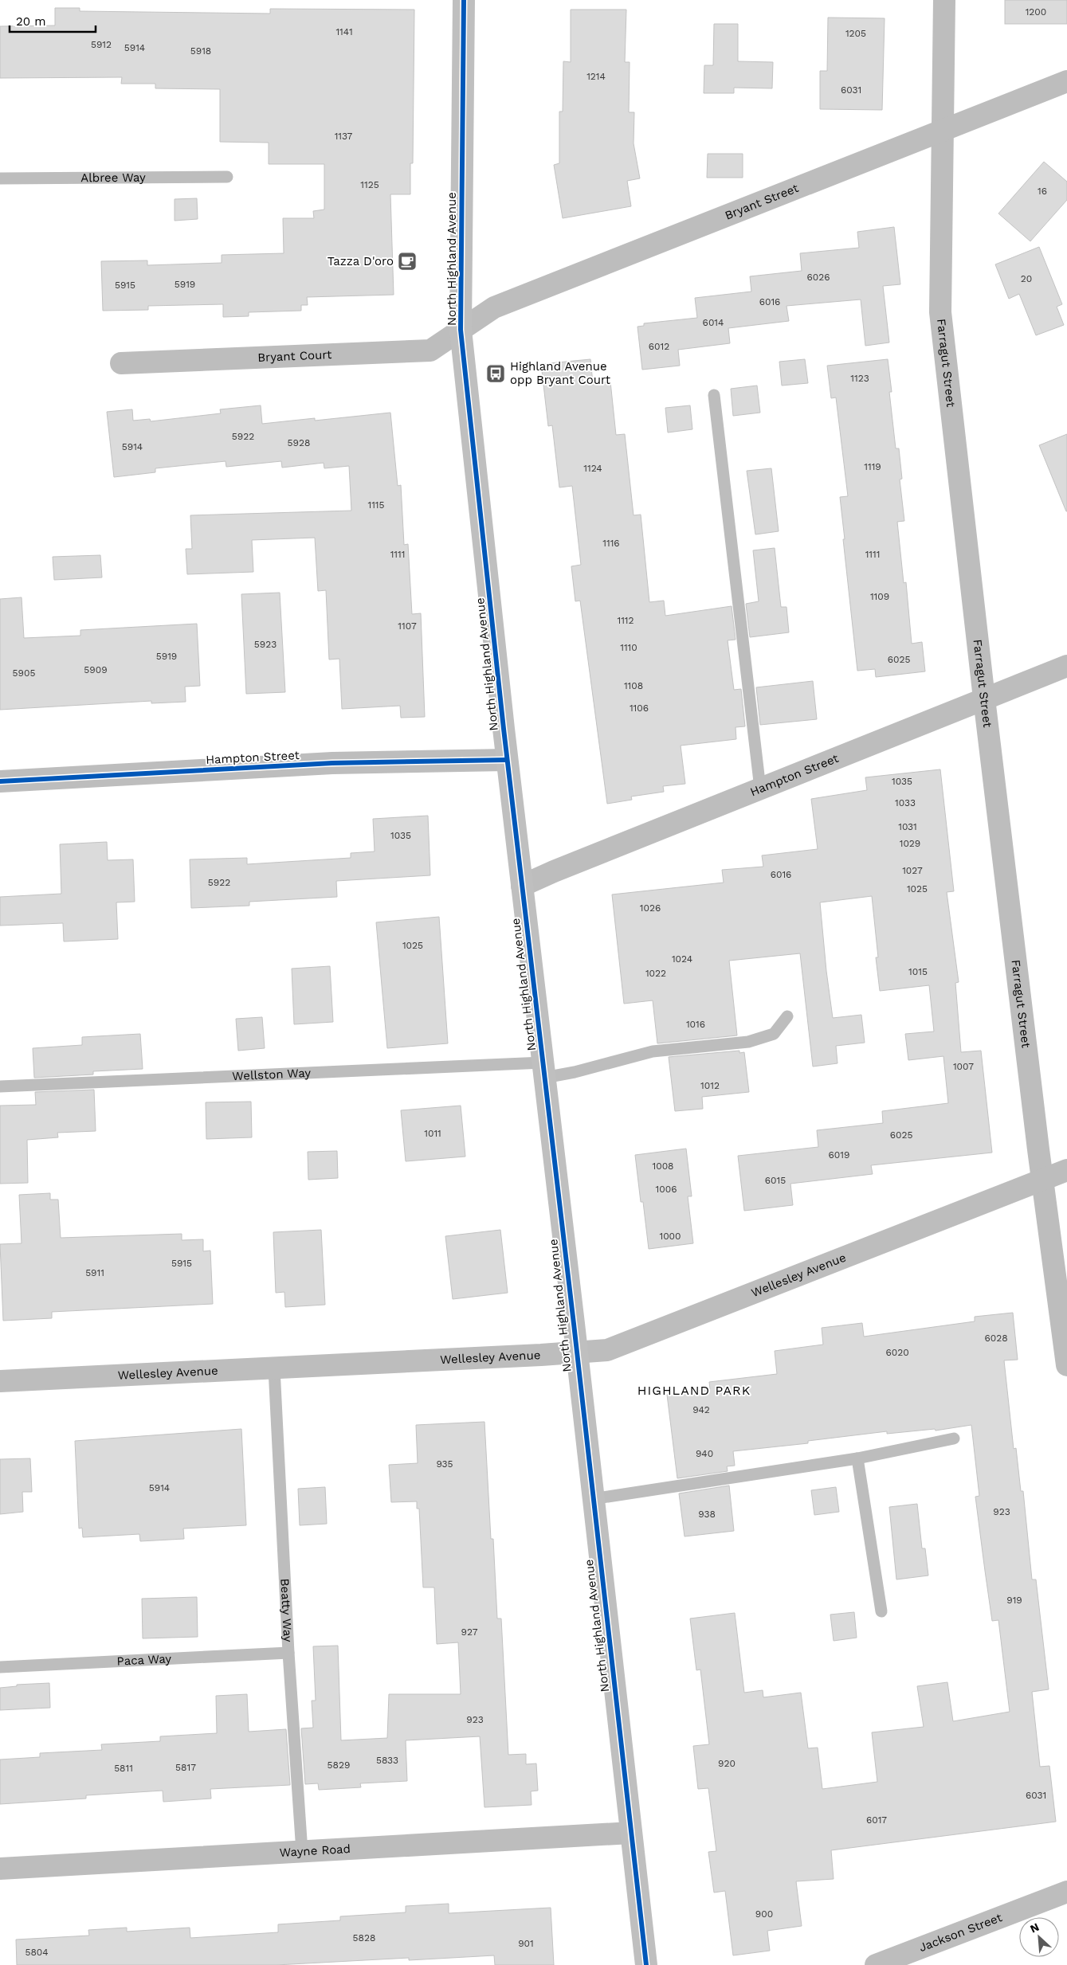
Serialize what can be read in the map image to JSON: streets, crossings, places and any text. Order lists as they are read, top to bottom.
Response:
{
  "streets": {
    "main road": ["North Highland Avenue"],
    "street": [
      "Bryant Street",
      "Bryant Court",
      "Farragut Street",
      "Hampton Street",
      "Wellesley Avenue",
      "Wayne Road",
      "Jackson Street"
    ],
    "lane": [
      "Albree Way",
      "Wellston Way",
      "Beatty Way",
      "Paca Way"
    ]
  },
  "crossings": [
    ["Bryant Street", "North Highland Avenue"],
    ["Bryant Street", "Bryant Court"],
    ["Bryant Street", "Farragut Street"],
    ["North Highland Avenue", "Bryant Court"],
    ["North Highland Avenue", "Hampton Street"],
    ["North Highland Avenue", "Wellston Way"],
    ["North Highland Avenue", "Wellesley Avenue"],
    ["North Highland Avenue", "Wayne Road"],
    ["Farragut Street", "Hampton Street"],
    ["Farragut Street", "Wellesley Avenue"],
    ["Wellesley Avenue", "Beatty Way"],
    ["Beatty Way", "Paca Way"],
    ["Beatty Way", "Wayne Road"]
  ],
  "districts": ["HIGHLAND PARK"],
  "places": {
    "cafe": ["Tazza D'oro"],
    "bus stop": ["Highland Avenue opp Bryant Court"]
  },
  "house_numbers": [
    "1200",
    "1141",
    "1205",
    "5912",
    "5914",
    "5918",
    "1214",
    "6031",
    "1137",
    "1125",
    "16",
    "6026",
    "20",
    "5919",
    "5915",
    "6016",
    "6014",
    "6012",
    "1123",
    "5922",
    "5928",
    "5914",
    "1119",
    "1124",
    "1115",
    "1116",
    "1111",
    "1111",
    "1109",
    "1112",
    "1107",
    "5923",
    "1110",
    "5919",
    "6025",
    "5909",
    "5905",
    "1108",
    "1106",
    "1035",
    "1033",
    "1031",
    "1035",
    "1029",
    "1027",
    "6016",
    "5922",
    "1025",
    "1026",
    "1025",
    "1024",
    "1015",
    "1022",
    "1016",
    "1007",
    "1012",
    "1011",
    "6025",
    "6019",
    "1008",
    "6015",
    "1006",
    "1000",
    "5915",
    "5911",
    "6028",
    "6020",
    "942",
    "940",
    "935",
    "5914",
    "923",
    "938",
    "919",
    "927",
    "923",
    "5833",
    "920",
    "5829",
    "5817",
    "5811",
    "6031",
    "6017",
    "900",
    "5828",
    "901",
    "5804"
  ],
  "scale_bar": "20 m",
  "north": "top left"
}
